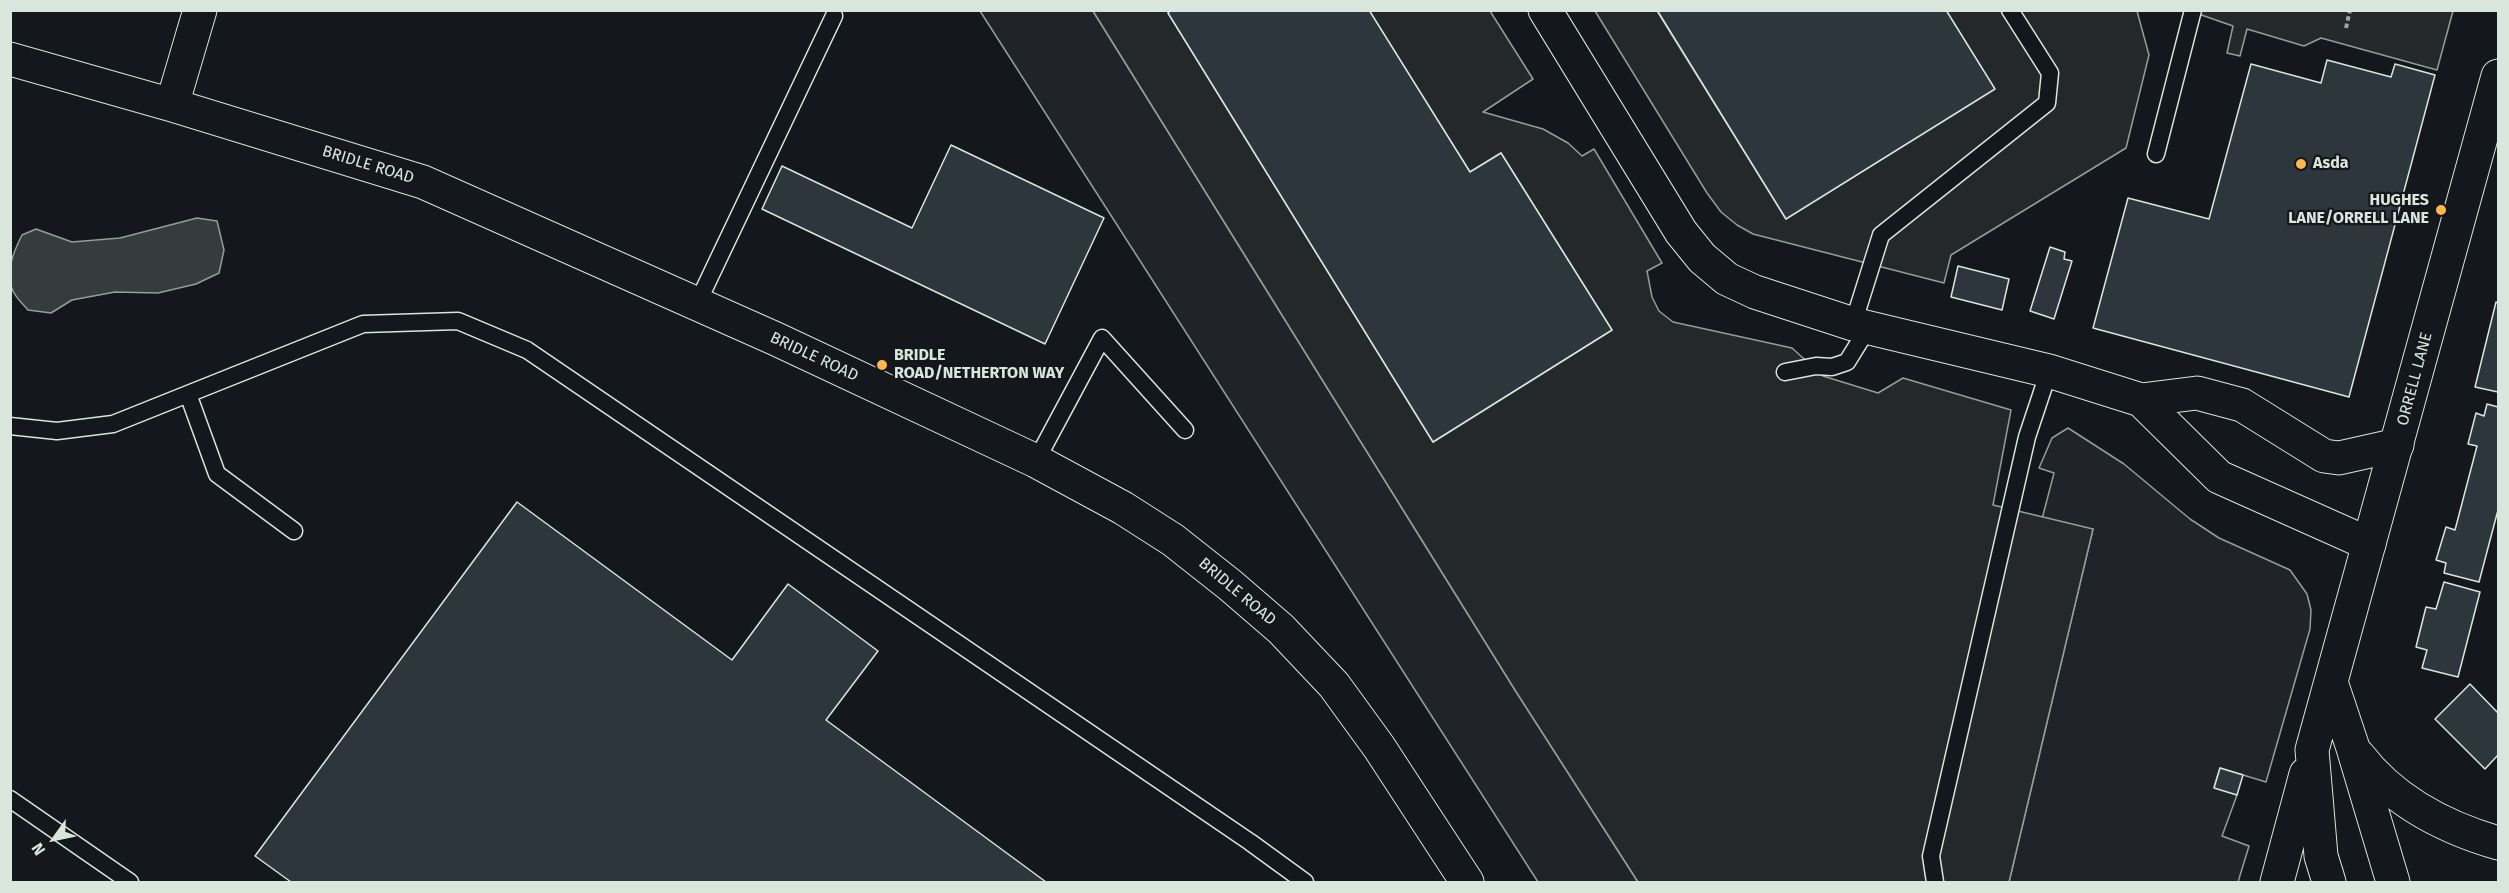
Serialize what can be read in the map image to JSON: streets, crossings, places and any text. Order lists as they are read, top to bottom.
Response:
{
  "streets": {
    "street": ["BRIDLE ROAD", "ORRELL LANE"]
  },
  "places": ["Asda", "HUGHES LANE/ORRELL LANE", "BRIDLE ROAD/NETHERTON WAY"],
  "north": "bottom left"
}
